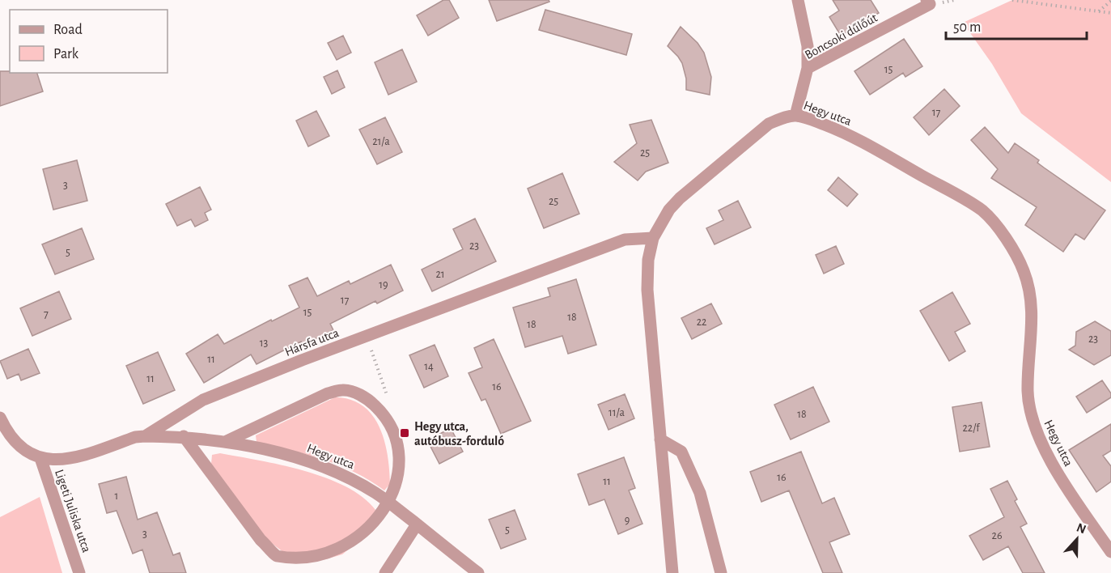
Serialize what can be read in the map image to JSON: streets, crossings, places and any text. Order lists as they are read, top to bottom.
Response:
{
  "streets": {
    "street": [
      "Boncsoki dűlőút",
      "Hegy utca",
      "Hársfa utca",
      "Ligeti Juliska utca"
    ]
  },
  "crossings": [
    ["Boncsoki dűlőút", "Hegy utca"],
    ["Hegy utca", "Hársfa utca"],
    ["Hársfa utca", "Ligeti Juliska utca"]
  ],
  "places": {
    "transit": ["Hegy utca, autóbusz-forduló"]
  },
  "house_numbers": [
    "15",
    "17",
    "21/a",
    "25",
    "3",
    "25",
    "23",
    "5",
    "21",
    "19",
    "17",
    "15",
    "7",
    "18",
    "22",
    "18",
    "23",
    "13",
    "11",
    "14",
    "11",
    "16",
    "11/a",
    "18",
    "22/f",
    "16",
    "11",
    "1",
    "9",
    "5",
    "3",
    "26"
  ],
  "legend": ["Road", "Park"],
  "scale_bar": "50 m",
  "north": "top"
}
